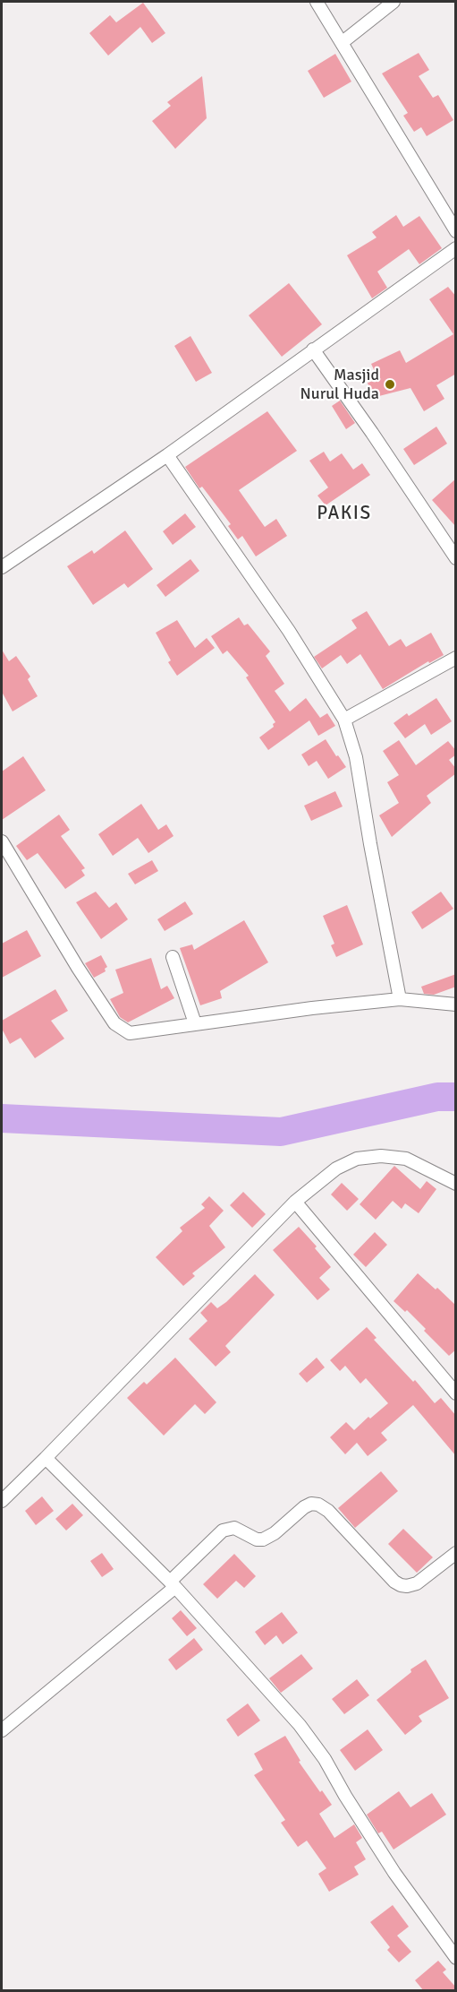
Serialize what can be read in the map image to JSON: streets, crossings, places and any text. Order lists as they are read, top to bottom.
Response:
{
  "districts": ["PAKIS"],
  "places": ["Masjid Nurul Huda"]
}
